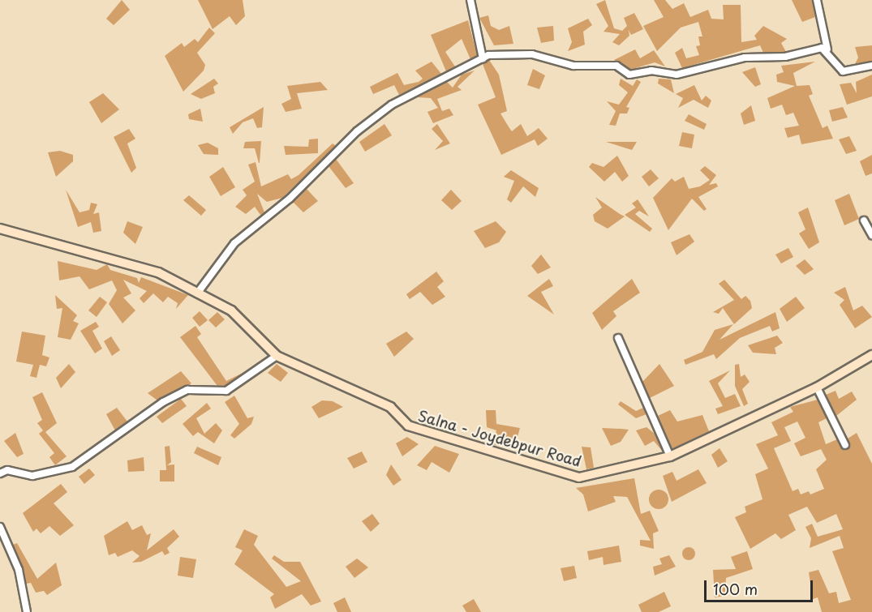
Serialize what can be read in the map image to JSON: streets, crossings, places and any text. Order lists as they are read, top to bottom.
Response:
{
  "streets": {
    "main road": ["Salna - Joydebpur Road"]
  },
  "scale_bar": "100 m"
}
